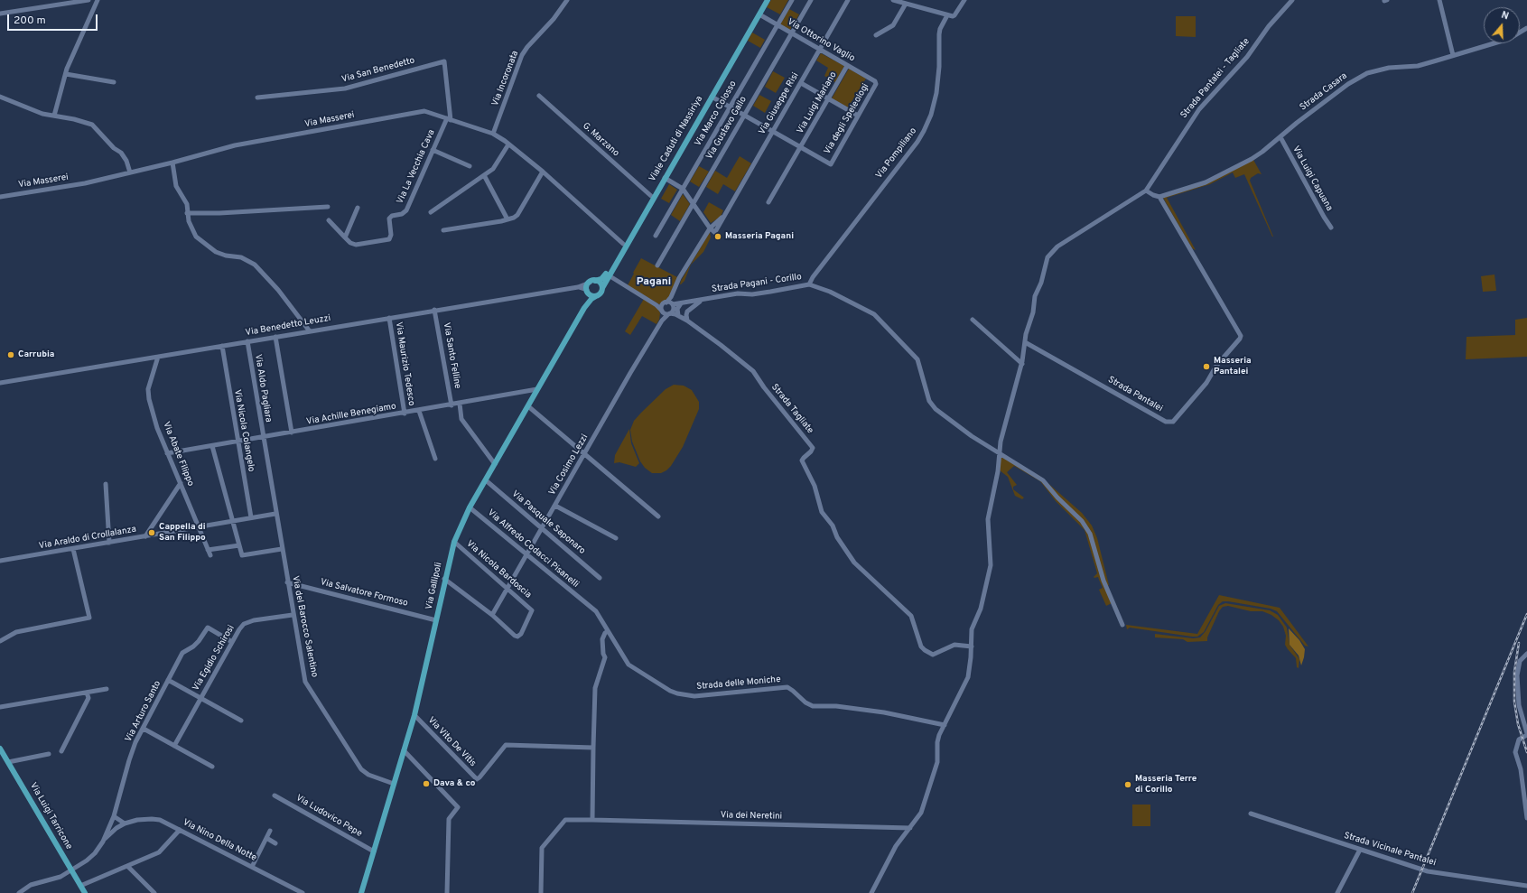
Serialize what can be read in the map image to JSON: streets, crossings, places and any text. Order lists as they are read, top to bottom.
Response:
{
  "streets": {
    "main road": ["Viale Caduti di Nassiriya", "Via Gallipoli", "Via Luigi Tarricone"],
    "street": [
      "Via Ottorino Vaglio",
      "Via San Benedetto",
      "Via Incoronata",
      "Strada Pantalei - Tagliate",
      "Strada Casara",
      "Via Luigi Mariano",
      "Via Giuseppe Risi",
      "Via Marco Colosso",
      "Via degli Speleologi",
      "Via Masserei",
      "Via Gustavo Gallo",
      "G. Marzano",
      "Via Pompiliano",
      "Via La Vecchia Cava",
      "Via Luigi Capuana",
      "Strada Pagani - Corillo",
      "Via Benedetto Leuzzi",
      "Via Santo Felline",
      "Via Maurizio Tedesco",
      "Via Aldo Pagliara",
      "Strada Pantalei",
      "Strada Tagliate",
      "Via Achille Benegiamo",
      "Via Nicola Colangelo",
      "Via Abate Filippo",
      "Via Cosimo Lezzi",
      "Via Pasquale Saponaro",
      "Via Araldo di Crollalanza",
      "Via Alfredo Codacci Pisanelli",
      "Via Nicola Bardoscia",
      "Via Salvatore Formoso",
      "Via del Barocco Salentino",
      "Via Egidio Schirosi",
      "Strada delle Moniche",
      "Via Arturo Santo",
      "Via Vito De Vitis",
      "Via Ludovico Pepe",
      "Via dei Neretini",
      "Via Nino Della Notte",
      "Strada Vicinale Pantalei"
    ]
  },
  "crossings": [
    ["Via Ottorino Vaglio", "Via Luigi Mariano"],
    ["Via Ottorino Vaglio", "Via Giuseppe Risi"],
    ["Via Ottorino Vaglio", "Via Marco Colosso"],
    ["Via Ottorino Vaglio", "Via degli Speleologi"],
    ["Via Ottorino Vaglio", "Via Gustavo Gallo"],
    ["Via Ottorino Vaglio", "Viale Caduti di Nassiriya"],
    ["Via San Benedetto", "Via Masserei"],
    ["Via San Benedetto", "Via La Vecchia Cava"],
    ["Via Incoronata", "Via Masserei"],
    ["Strada Casara", "Via Luigi Capuana"],
    ["Strada Casara", "Strada Pantalei"],
    ["Via Luigi Mariano", "Via degli Speleologi"],
    ["Via Giuseppe Risi", "Strada Tagliate"],
    ["Via Giuseppe Risi", "Via Cosimo Lezzi"],
    ["Via Masserei", "Viale Caduti di Nassiriya"],
    ["Via Masserei", "Via La Vecchia Cava"],
    ["Viale Caduti di Nassiriya", "G. Marzano"],
    ["Viale Caduti di Nassiriya", "Via Benedetto Leuzzi"],
    ["Viale Caduti di Nassiriya", "Via Gallipoli"],
    ["Via Pompiliano", "Strada Pagani - Corillo"],
    ["Via Benedetto Leuzzi", "Via Santo Felline"],
    ["Via Benedetto Leuzzi", "Via Maurizio Tedesco"],
    ["Via Benedetto Leuzzi", "Via Aldo Pagliara"],
    ["Via Benedetto Leuzzi", "Via Nicola Colangelo"],
    ["Via Benedetto Leuzzi", "Via Abate Filippo"],
    ["Via Benedetto Leuzzi", "Via Gallipoli"],
    ["Via Santo Felline", "Via Achille Benegiamo"],
    ["Via Maurizio Tedesco", "Via Achille Benegiamo"],
    ["Via Aldo Pagliara", "Via Achille Benegiamo"],
    ["Via Aldo Pagliara", "Via del Barocco Salentino"],
    ["Strada Tagliate", "Via Cosimo Lezzi"],
    ["Via Achille Benegiamo", "Via Nicola Colangelo"],
    ["Via Achille Benegiamo", "Via Abate Filippo"],
    ["Via Achille Benegiamo", "Via Gallipoli"],
    ["Via Achille Benegiamo", "Via del Barocco Salentino"],
    ["Via Nicola Colangelo", "Via Araldo di Crollalanza"],
    ["Via Abate Filippo", "Via Araldo di Crollalanza"],
    ["Via Cosimo Lezzi", "Via Pasquale Saponaro"],
    ["Via Cosimo Lezzi", "Via Alfredo Codacci Pisanelli"],
    ["Via Cosimo Lezzi", "Via Nicola Bardoscia"],
    ["Via Pasquale Saponaro", "Via Gallipoli"],
    ["Via Araldo di Crollalanza", "Via del Barocco Salentino"],
    ["Via Alfredo Codacci Pisanelli", "Via Gallipoli"],
    ["Via Alfredo Codacci Pisanelli", "Strada delle Moniche"],
    ["Via Nicola Bardoscia", "Via Gallipoli"],
    ["Via Gallipoli", "Via Salvatore Formoso"],
    ["Via Gallipoli", "Via del Barocco Salentino"],
    ["Via Gallipoli", "Via Vito De Vitis"],
    ["Via Gallipoli", "Via Ludovico Pepe"],
    ["Via Salvatore Formoso", "Via del Barocco Salentino"],
    ["Via del Barocco Salentino", "Via Egidio Schirosi"],
    ["Via Egidio Schirosi", "Via Arturo Santo"],
    ["Via Arturo Santo", "Via Luigi Tarricone"],
    ["Via Arturo Santo", "Via Nino Della Notte"]
  ],
  "districts": ["Pagani"],
  "places": [
    "Masseria Pagani",
    "Carrubia",
    "Masseria Pantalei",
    "Cappella di San Filippo",
    "Dava & co",
    "Masseria Terre di Corillo"
  ],
  "scale_bar": "200 m",
  "north": "top"
}
